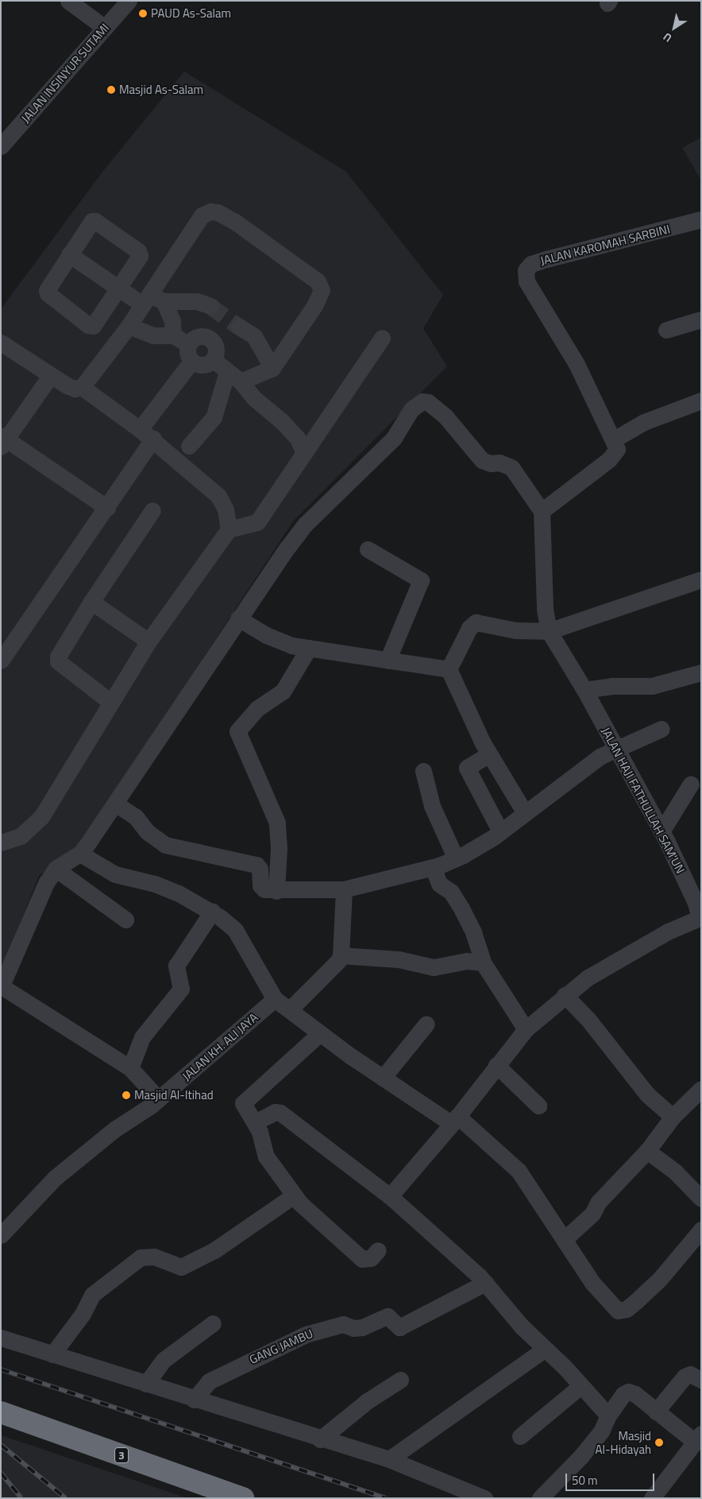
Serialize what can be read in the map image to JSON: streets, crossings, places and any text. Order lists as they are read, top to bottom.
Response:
{
  "streets": {
    "highway": ["3"],
    "street": [
      "JALAN INSINYUR SUTAMI",
      "JALAN KAROMAH SARBINI",
      "JALAN HAJI FATHULLAH SAM'UN",
      "JALAN KH. ALI JAYA",
      "GANG JAMBU"
    ]
  },
  "places": [
    "PAUD As-Salam",
    "Masjid As-Salam",
    "Masjid Al-Itihad",
    "Masjid Al-Hidayah"
  ],
  "scale_bar": "50 m",
  "north": "bottom left"
}
